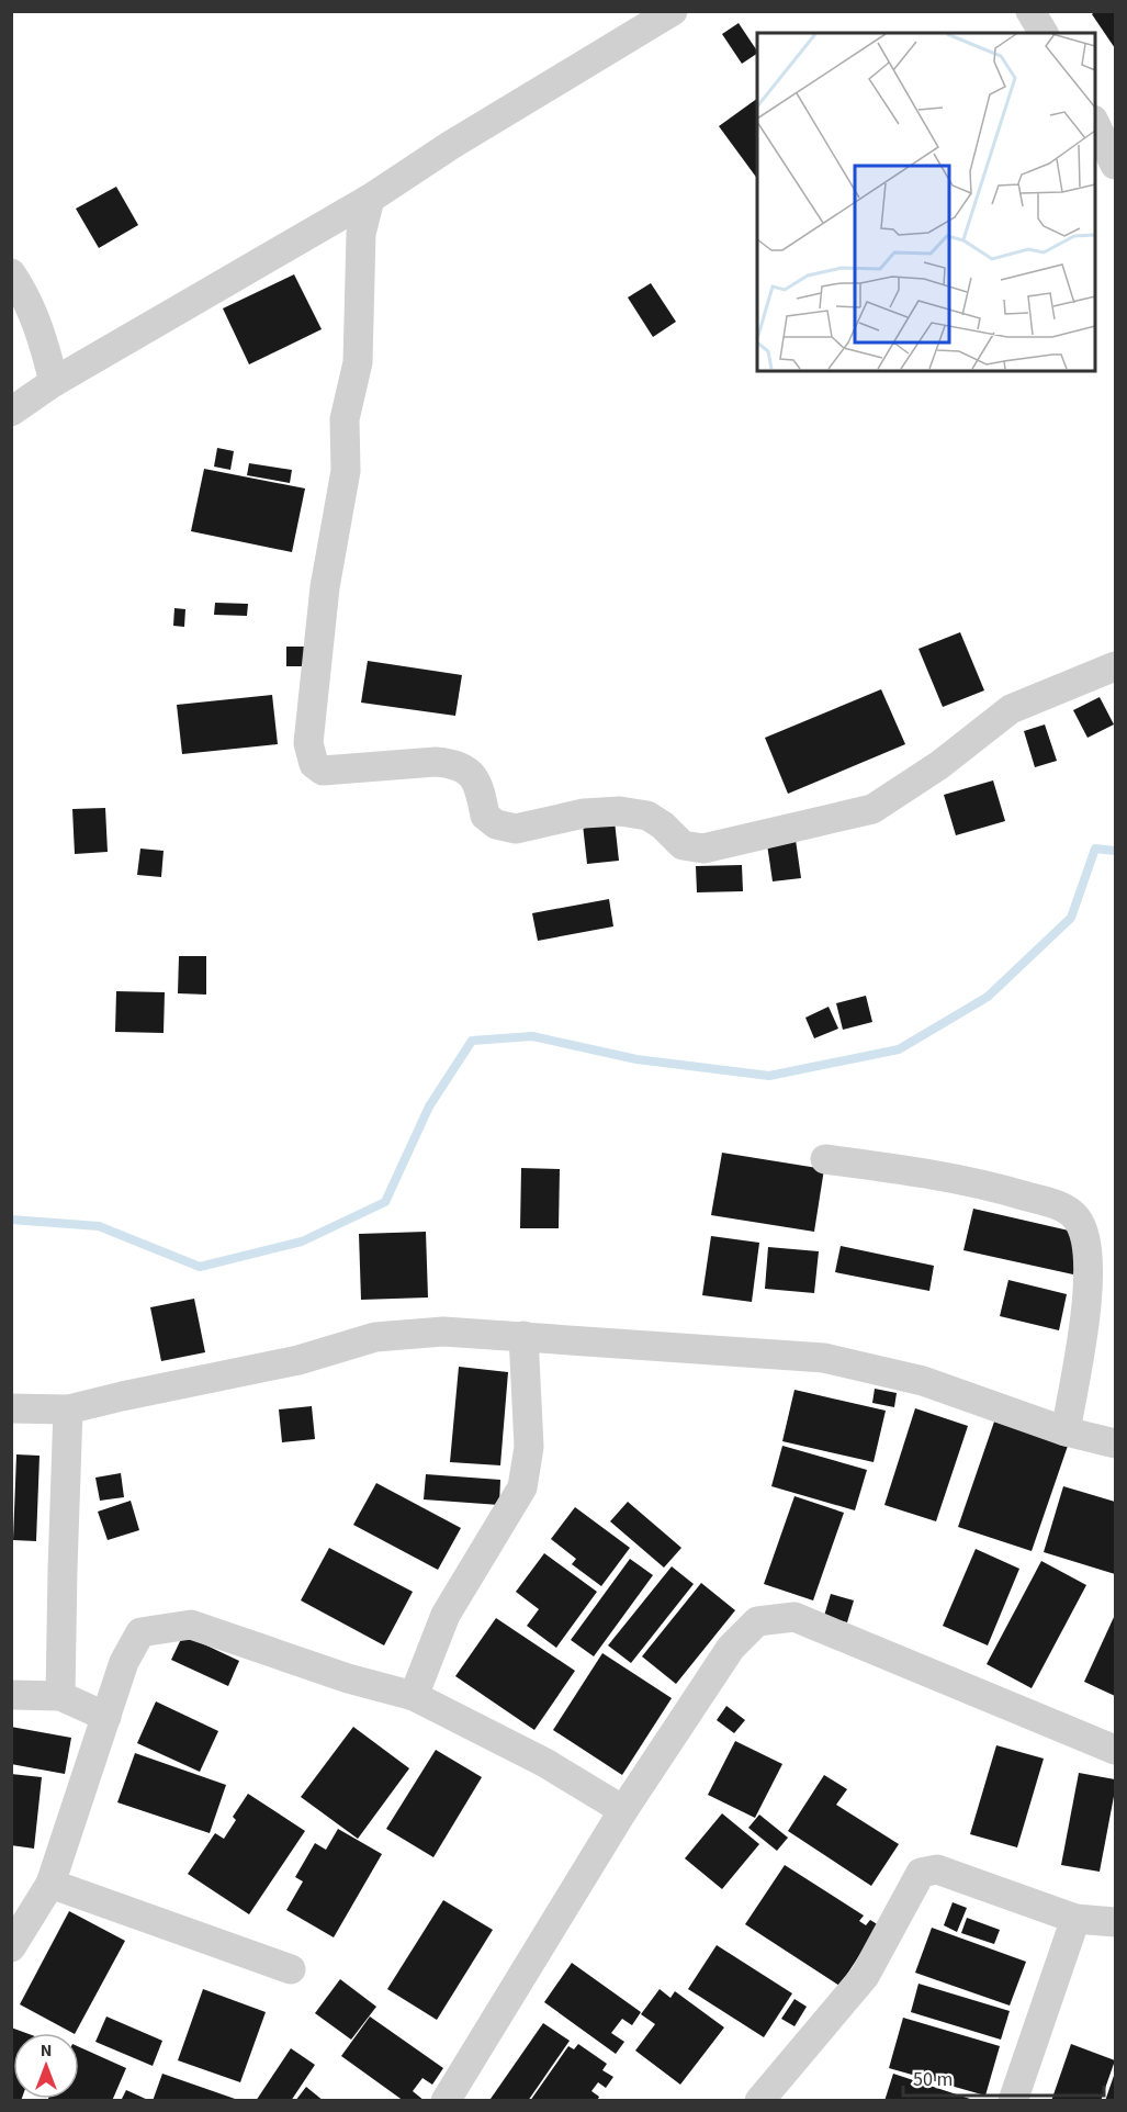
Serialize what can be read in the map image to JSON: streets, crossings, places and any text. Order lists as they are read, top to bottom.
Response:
{
  "scale_bar": "50 m",
  "north": "top"
}
